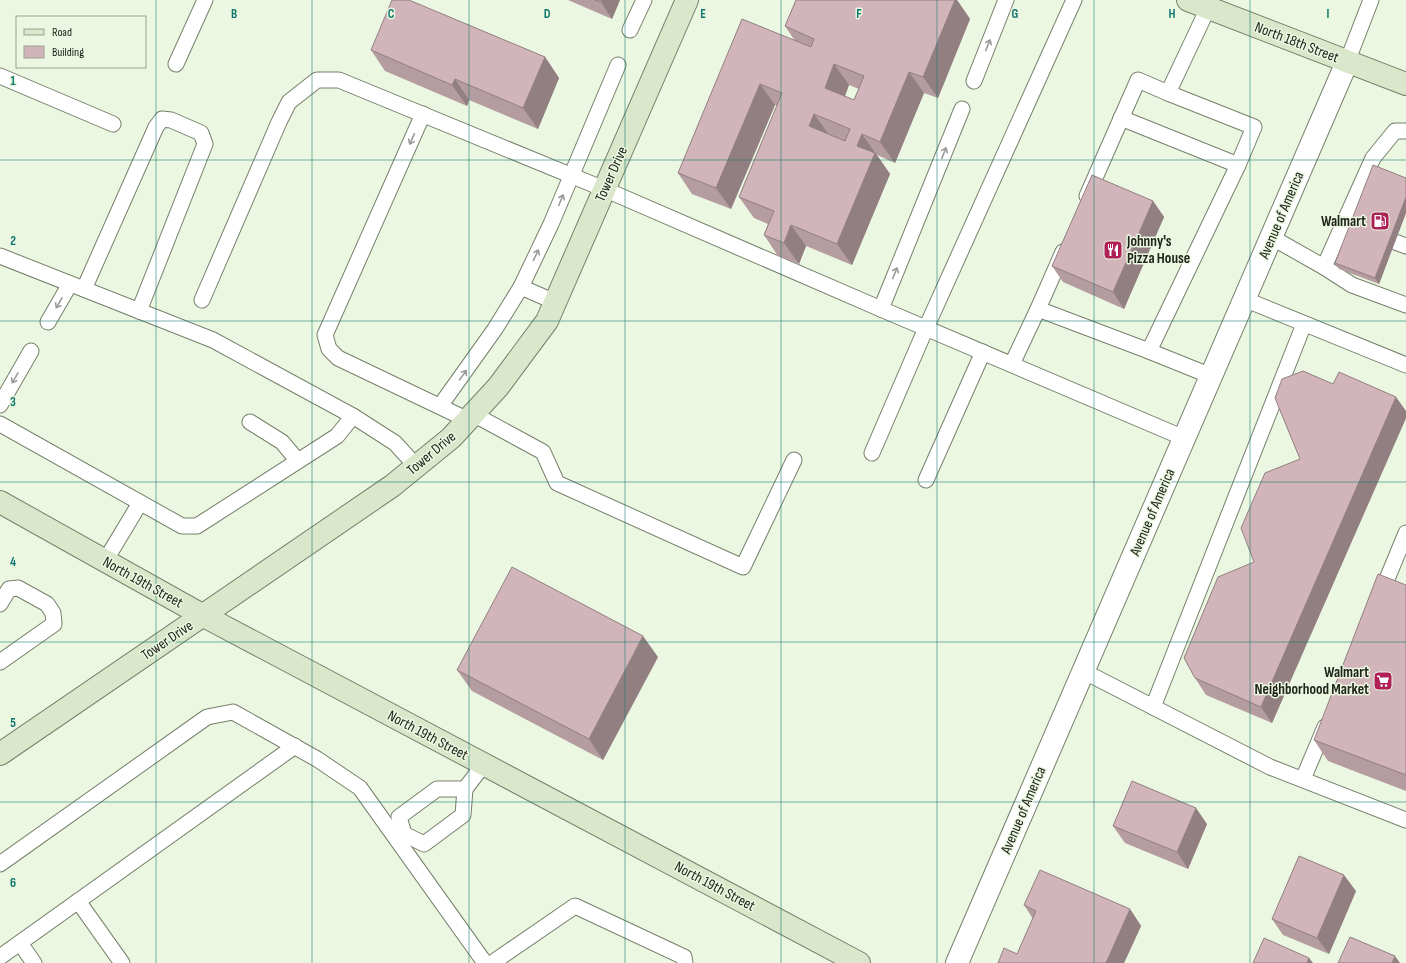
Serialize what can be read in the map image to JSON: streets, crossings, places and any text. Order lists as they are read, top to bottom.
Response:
{
  "streets": {
    "street": [
      "North 18th Street",
      "Tower Drive",
      "Avenue of America",
      "North 19th Street"
    ]
  },
  "crossings": [
    ["North 18th Street", "Avenue of America"],
    ["Tower Drive", "North 19th Street"]
  ],
  "places": {
    "fuel station": ["Walmart"],
    "restaurant": ["Johnny's Pizza House"],
    "supermarket": ["Walmart Neighborhood Market"]
  },
  "legend": ["Road", "Building"],
  "grid": {
    "columns": [
      "B",
      "C",
      "D",
      "E",
      "F",
      "G",
      "H",
      "I"
    ],
    "rows": [
      "1",
      "2",
      "3",
      "4",
      "5",
      "6"
    ]
  }
}
